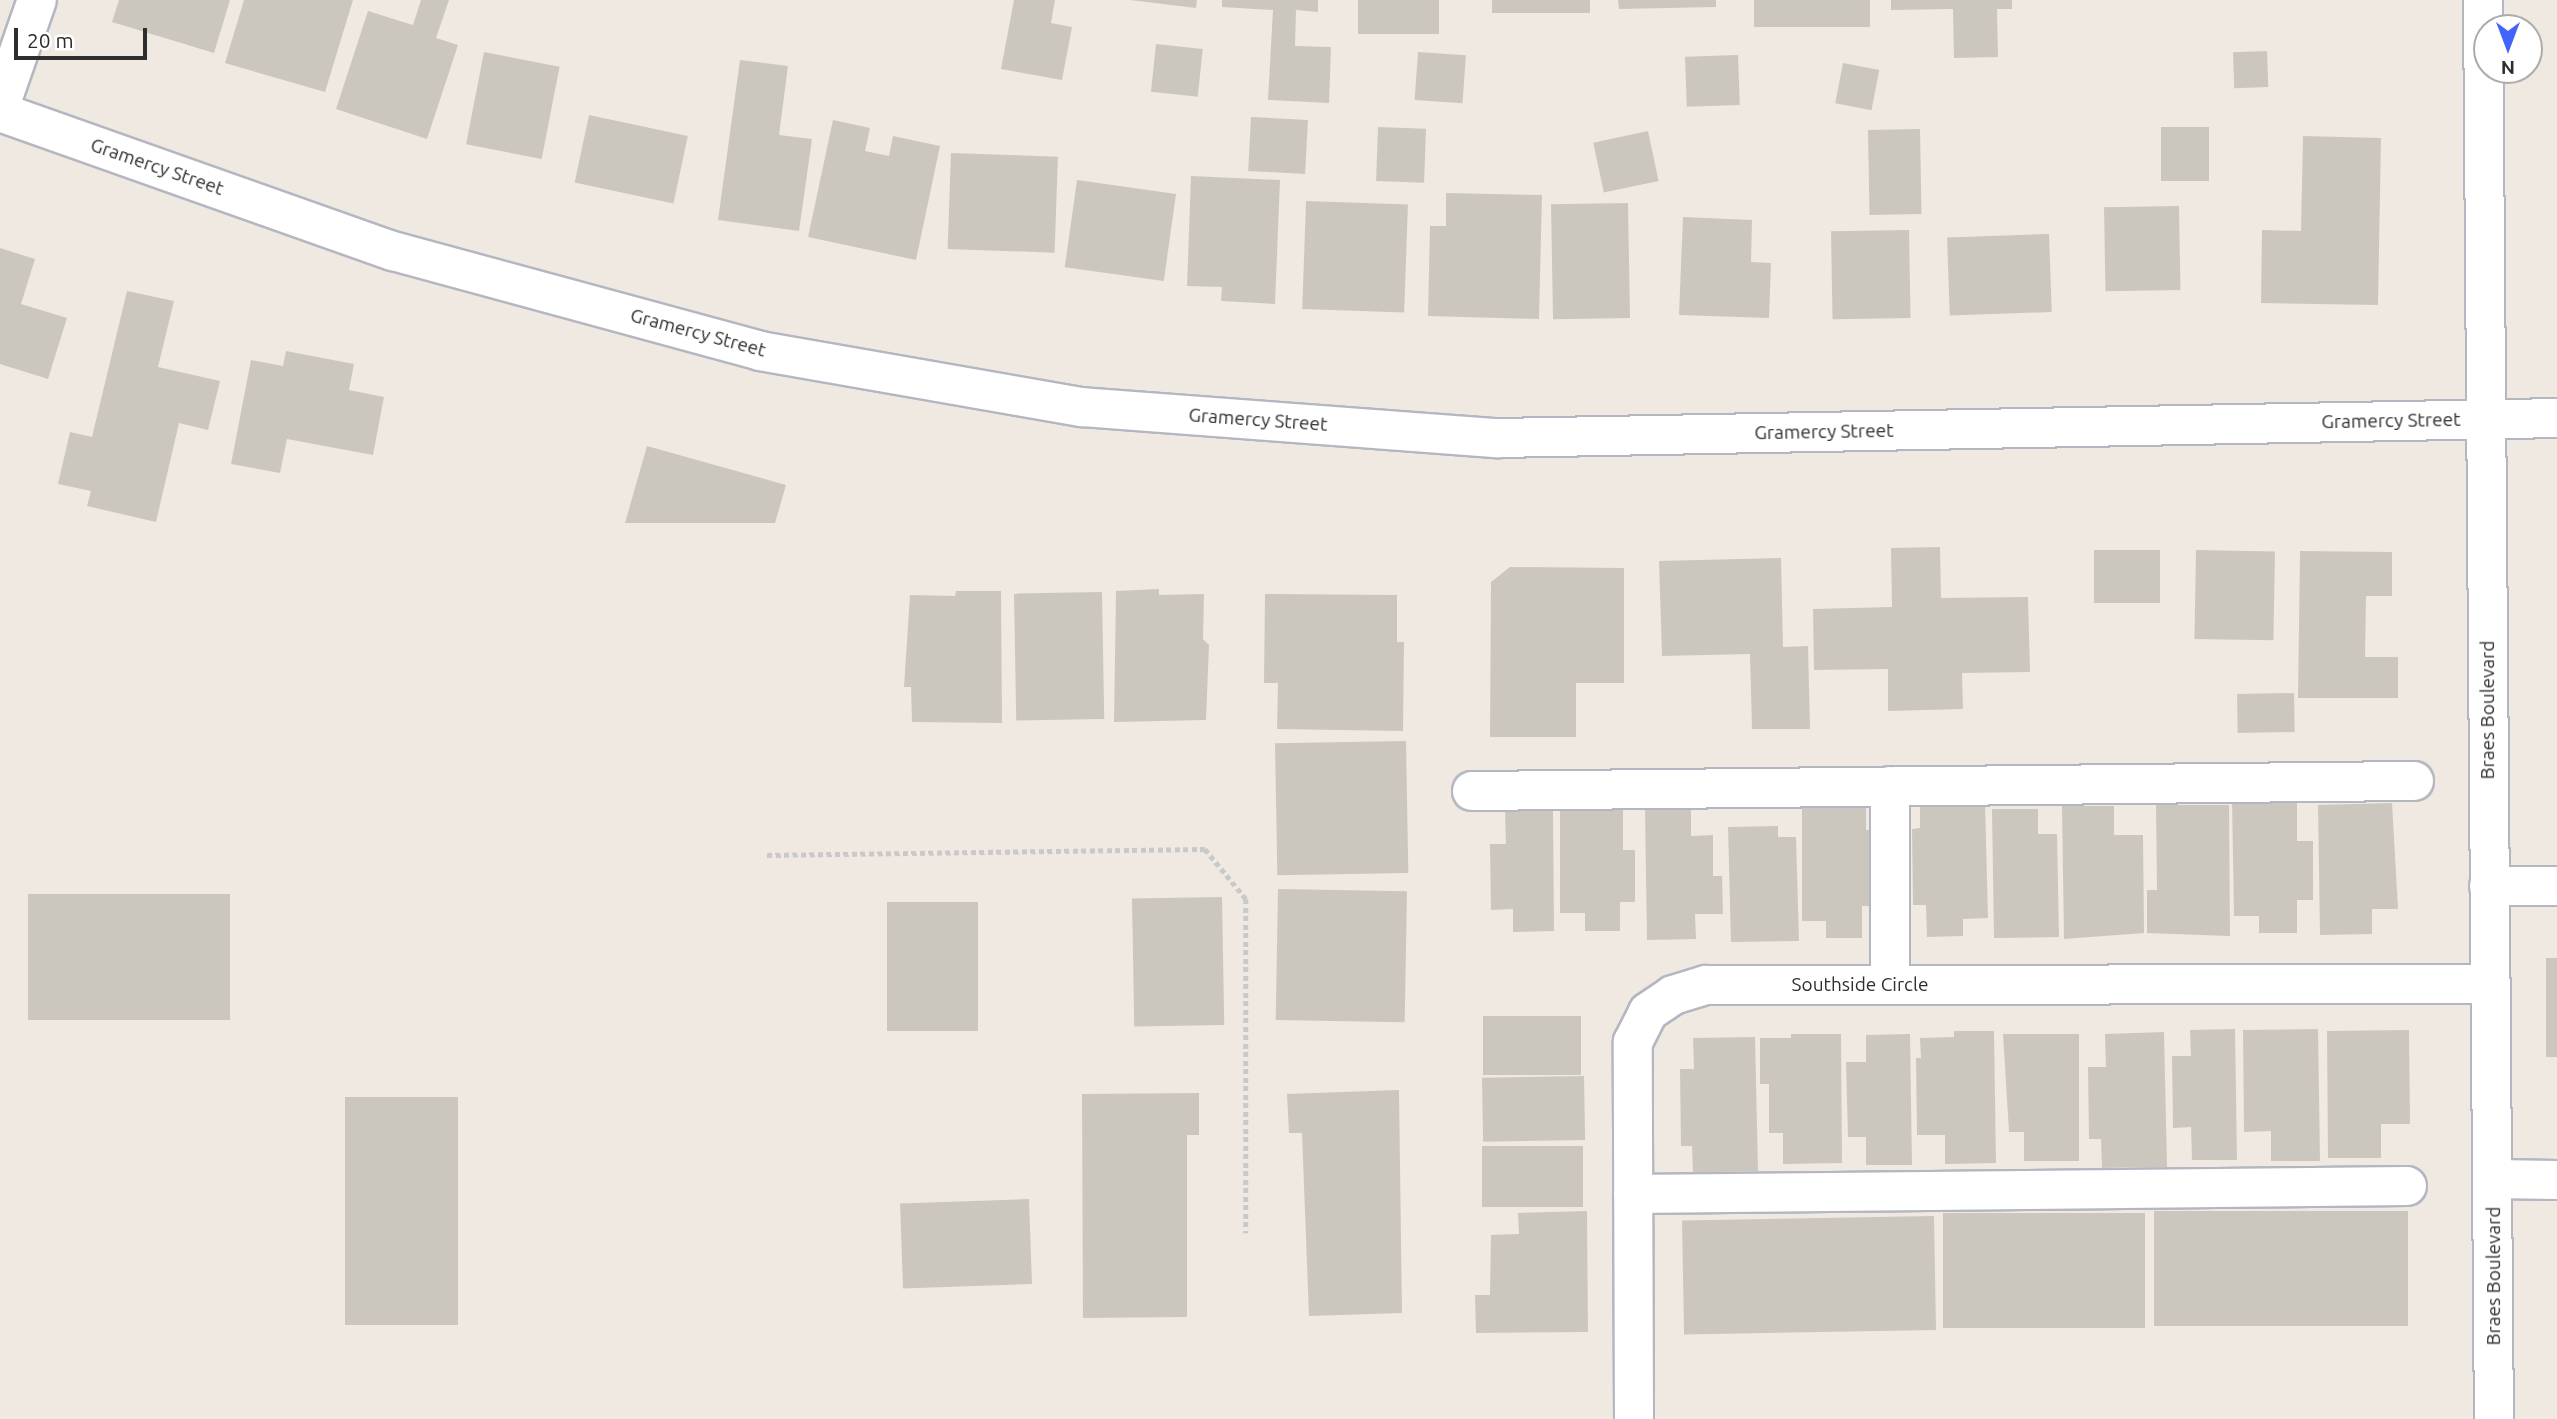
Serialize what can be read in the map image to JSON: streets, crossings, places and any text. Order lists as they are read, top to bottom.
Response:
{
  "streets": {
    "street": ["Gramercy Street", "Braes Boulevard", "Southside Circle"]
  },
  "crossings": [
    ["Gramercy Street", "Braes Boulevard"],
    ["Braes Boulevard", "Southside Circle"]
  ],
  "scale_bar": "20 m",
  "north": "bottom"
}
